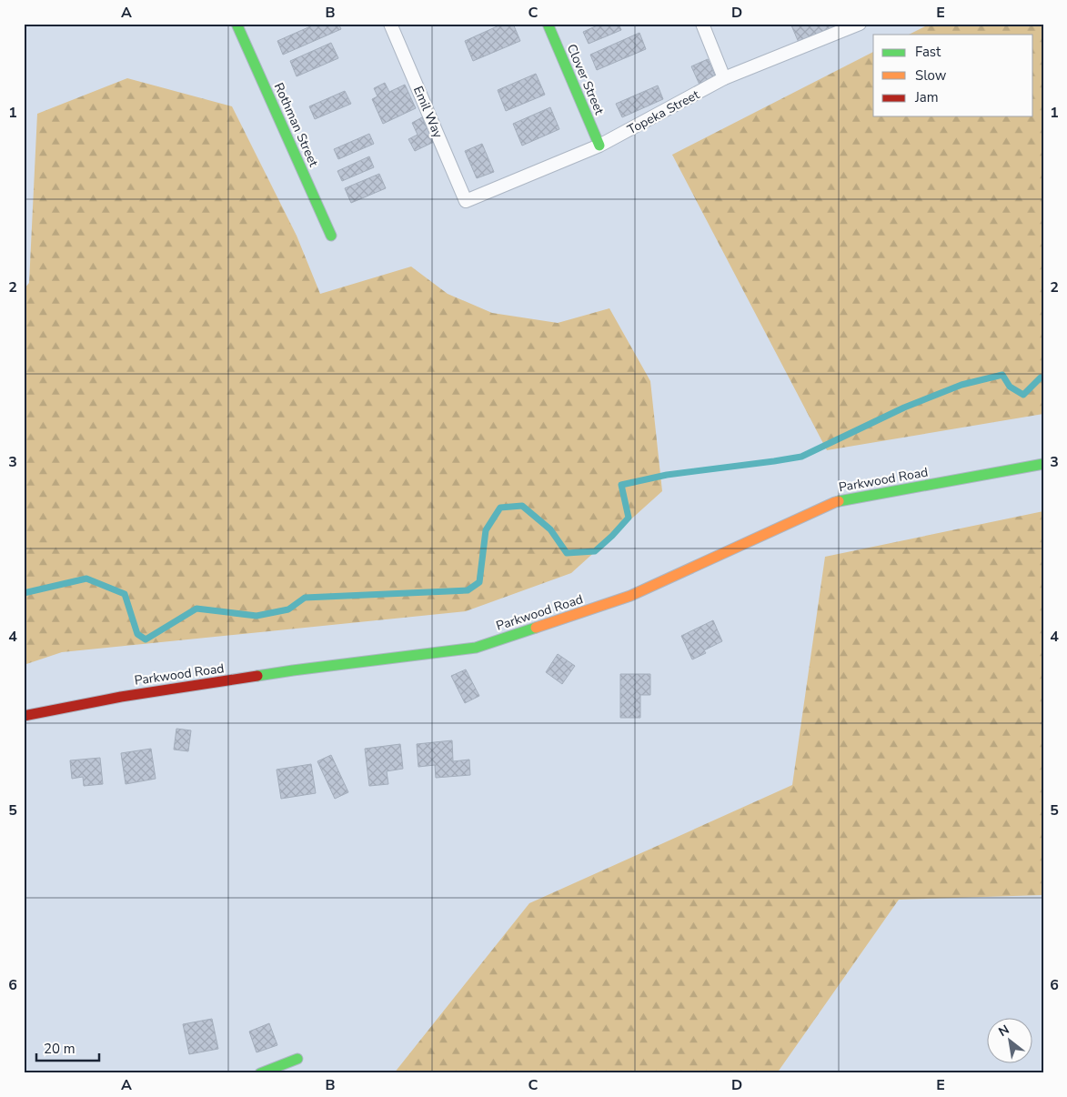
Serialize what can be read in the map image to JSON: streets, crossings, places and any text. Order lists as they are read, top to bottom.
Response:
{
  "streets": {
    "street": ["Clover Street", "Rothman Street", "Parkwood Road"],
    "lane": ["Emil Way", "Topeka Street"]
  },
  "crossings": [
    ["Clover Street", "Topeka Street"],
    ["Emil Way", "Topeka Street"]
  ],
  "legend": ["Fast", "Slow", "Jam"],
  "scale_bar": "20 m",
  "north": "top left",
  "grid": {
    "columns": [
      "A",
      "B",
      "C",
      "D",
      "E"
    ],
    "rows": [
      "1",
      "2",
      "3",
      "4",
      "5",
      "6"
    ]
  }
}
